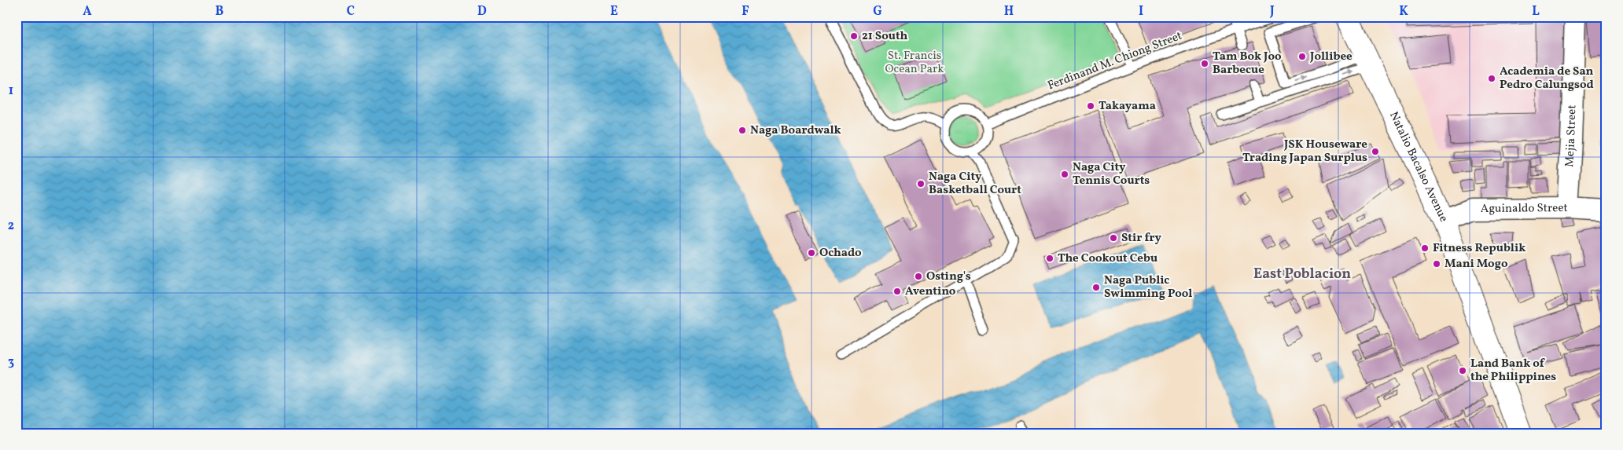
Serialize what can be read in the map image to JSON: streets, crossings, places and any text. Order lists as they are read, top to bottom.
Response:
{
  "streets": {
    "highway": ["Natalio Bacalso Avenue"],
    "street": ["Mejia Street", "Aguinaldo Street"],
    "lane": ["Ferdinand M. Chiong Street"]
  },
  "crossings": [
    ["Mejia Street", "Aguinaldo Street"],
    ["Natalio Bacalso Avenue", "Aguinaldo Street"]
  ],
  "districts": ["East Poblacion"],
  "parks": ["St. Francis Ocean Park"],
  "places": [
    "21 South",
    "Jollibee",
    "Tam Bok Joo Barbecue",
    "Academia de San Pedro Calungsod",
    "Takayama",
    "Naga Boardwalk",
    "JSK Houseware Trading Japan Surplus",
    "Naga City Tennis Courts",
    "Naga City Basketball Court",
    "Stir fry",
    "Fitness Republik",
    "Ochado",
    "The Cookout Cebu",
    "Mani Mogo",
    "Osting's",
    "Naga Public Swimming Pool",
    "Aventino",
    "Land Bank of the Philippines"
  ],
  "grid": {
    "columns": [
      "A",
      "B",
      "C",
      "D",
      "E",
      "F",
      "G",
      "H",
      "I",
      "J",
      "K",
      "L"
    ],
    "rows": ["1", "2", "3"]
  }
}
